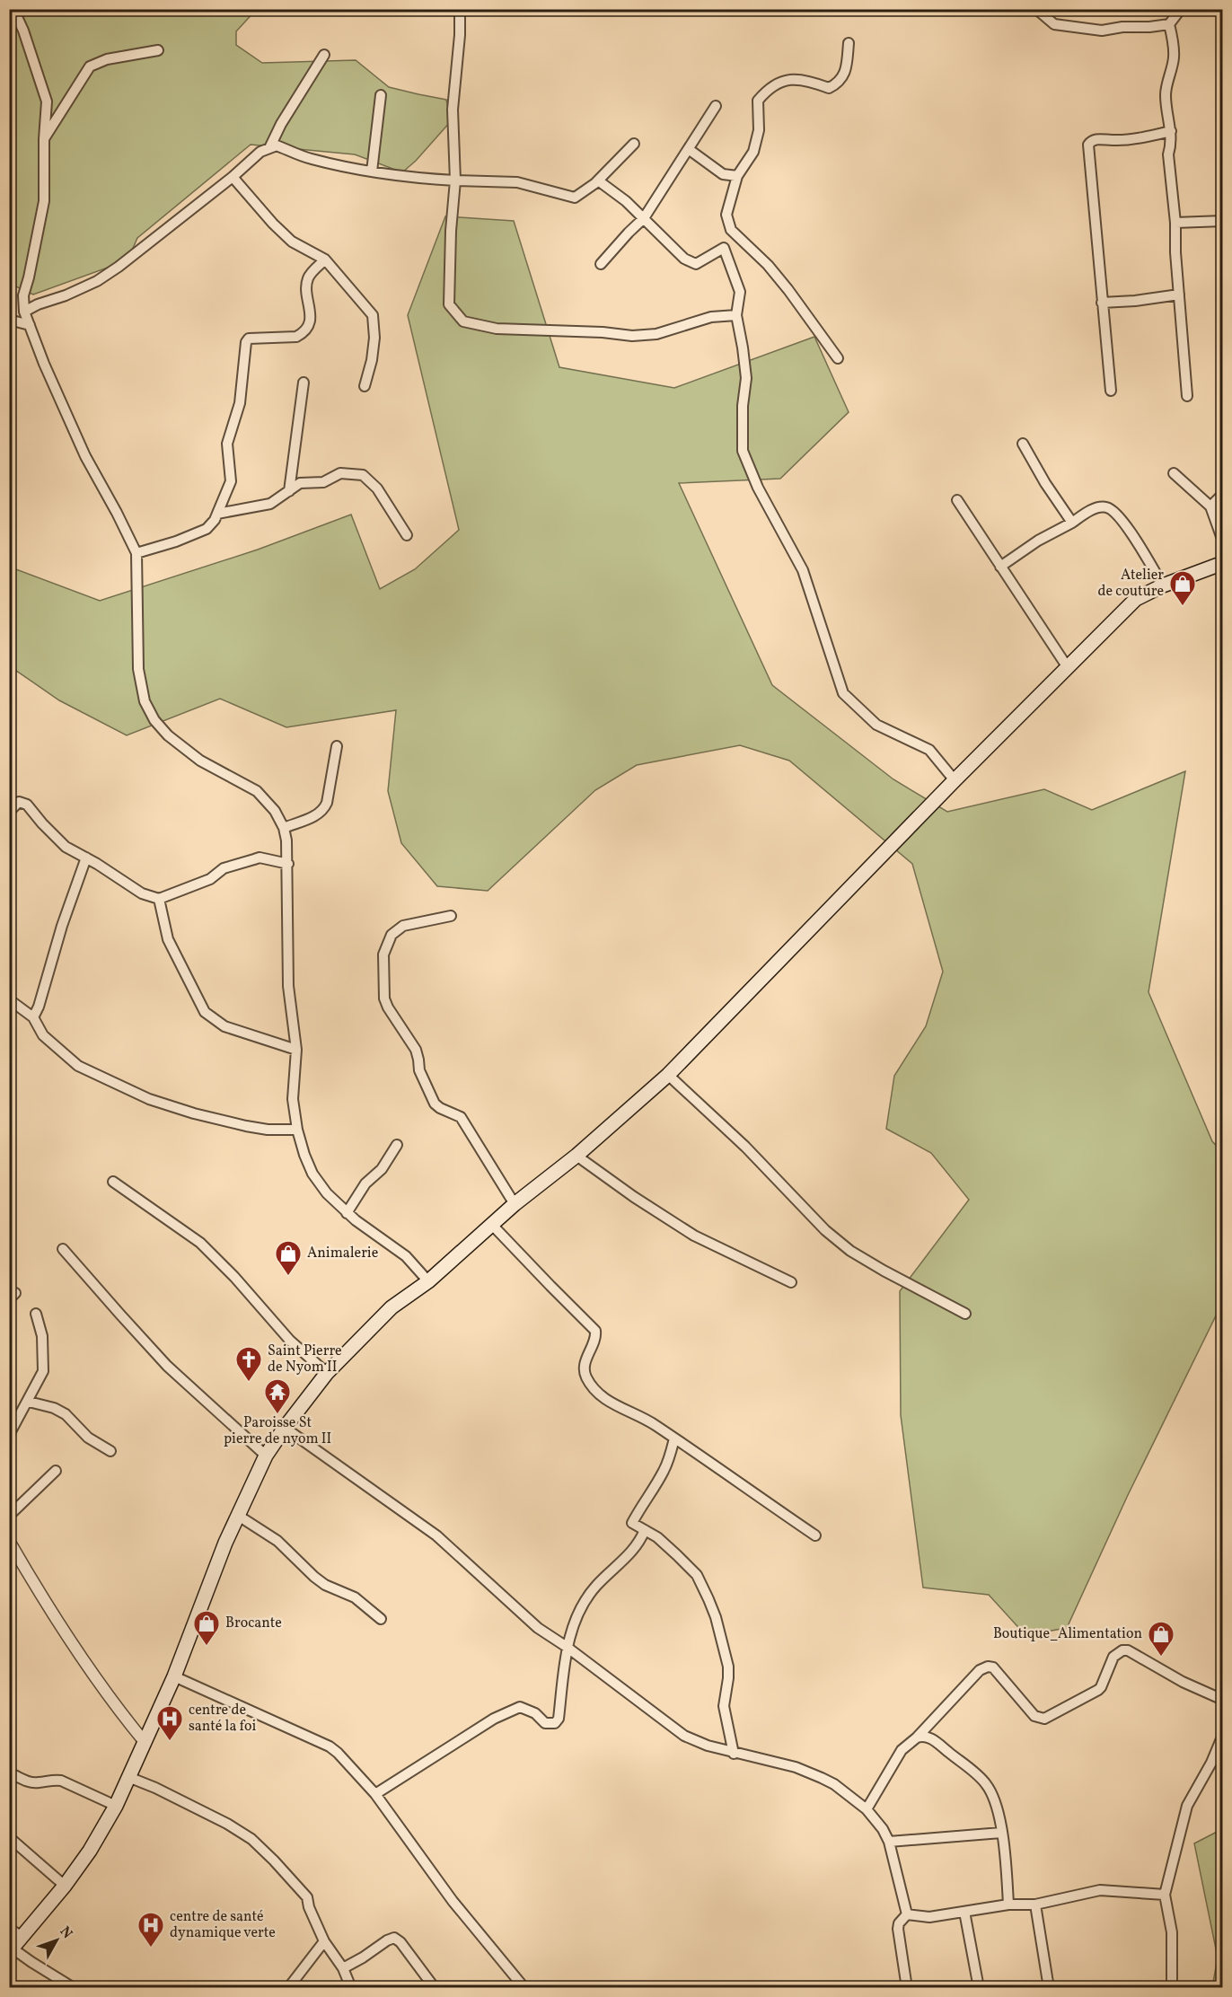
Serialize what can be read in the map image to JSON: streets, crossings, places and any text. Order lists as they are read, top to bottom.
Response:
{
  "places": {
    "shop": [
      "Atelier de couture",
      "Animalerie",
      "Brocante",
      "Boutique_Alimentation"
    ],
    "church": ["Saint Pierre de Nyom II"],
    "temple": ["Paroisse St pierre de nyom II"],
    "hospital": ["centre de santé la foi", "centre de santé dynamique verte"]
  },
  "north": "top right"
}
